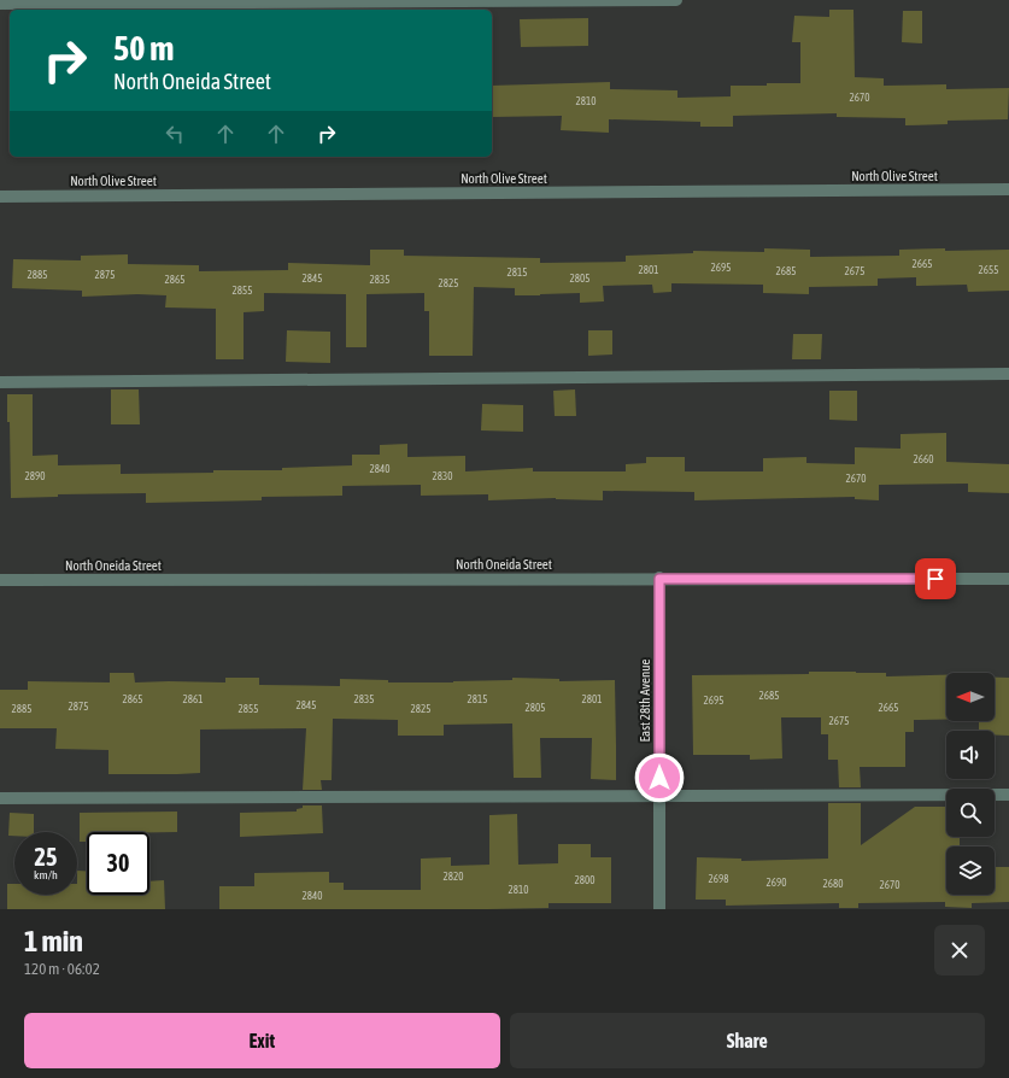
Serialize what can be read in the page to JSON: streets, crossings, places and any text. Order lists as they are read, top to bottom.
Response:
{
  "streets": {
    "street": ["North Olive Street", "North Oneida Street", "East 28th Avenue"]
  },
  "crossings": [
    ["North Oneida Street", "East 28th Avenue"]
  ],
  "house_numbers": [
    "2670",
    "2810",
    "2665",
    "2695",
    "2801",
    "2655",
    "2685",
    "2675",
    "2815",
    "2885",
    "2875",
    "2845",
    "2805",
    "2865",
    "2835",
    "2825",
    "2855",
    "2660",
    "2840",
    "2890",
    "2830",
    "2670",
    "2685",
    "2865",
    "2861",
    "2835",
    "2815",
    "2801",
    "2695",
    "2845",
    "2875",
    "2805",
    "2665",
    "2885",
    "2855",
    "2825",
    "2675",
    "2820",
    "2698",
    "2800",
    "2690",
    "2680",
    "2670",
    "2810",
    "2840"
  ],
  "north": "left",
  "page": {
    "turn": ["50 m", "North Oneida Street"],
    "speed": "25 km/h",
    "limit": "30",
    "heading": ["1 min", "120 m · 06:02"],
    "buttons": ["Exit", "Share"]
  }
}
